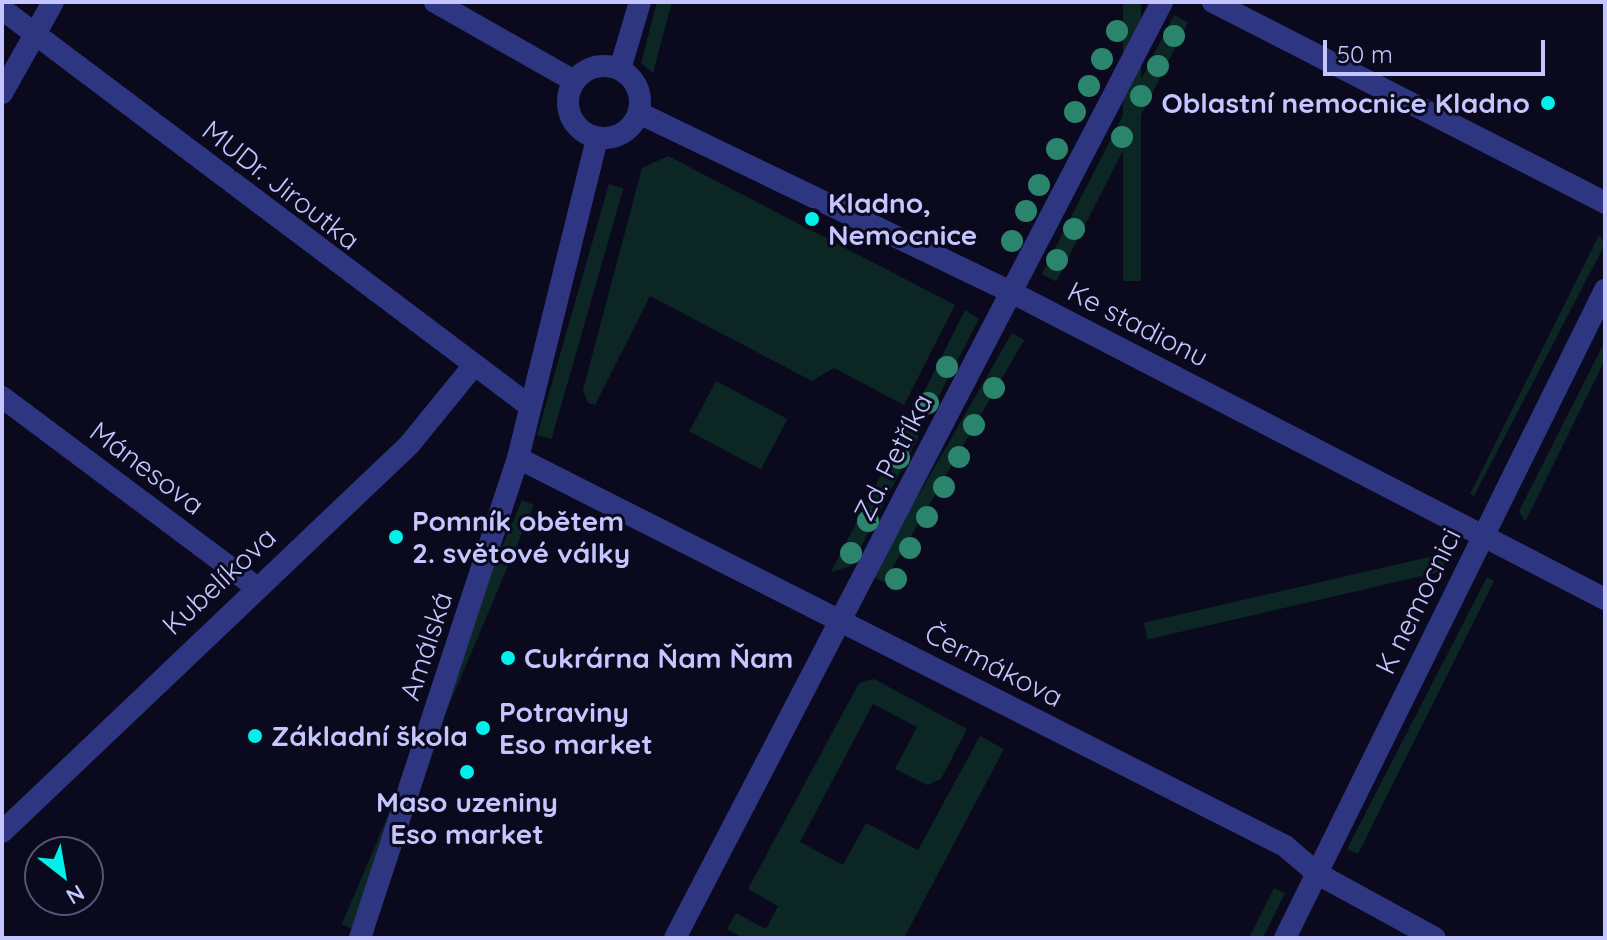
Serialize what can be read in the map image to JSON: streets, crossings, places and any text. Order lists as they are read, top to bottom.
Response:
{
  "streets": {
    "street": [
      "MUDr. Jiroutka",
      "Ke stadionu",
      "Zd. Petříka",
      "Mánesova",
      "Kubelíkova",
      "K nemocnici",
      "Amálská",
      "Čermákova"
    ]
  },
  "crossings": [
    ["MUDr. Jiroutka", "Kubelíkova"],
    ["MUDr. Jiroutka", "Amálská"],
    ["Ke stadionu", "Zd. Petříka"],
    ["Ke stadionu", "K nemocnici"],
    ["Ke stadionu", "Amálská"],
    ["Zd. Petříka", "Čermákova"],
    ["Mánesova", "Kubelíkova"],
    ["K nemocnici", "Čermákova"],
    ["Amálská", "Čermákova"]
  ],
  "places": [
    "Oblastní nemocnice Kladno",
    "Kladno, Nemocnice",
    "Pomník obětem 2. světové války",
    "Cukrárna Ňam Ňam",
    "Potraviny Eso market",
    "Základní škola",
    "Maso uzeniny Eso market"
  ],
  "scale_bar": "50 m",
  "north": "bottom right"
}
